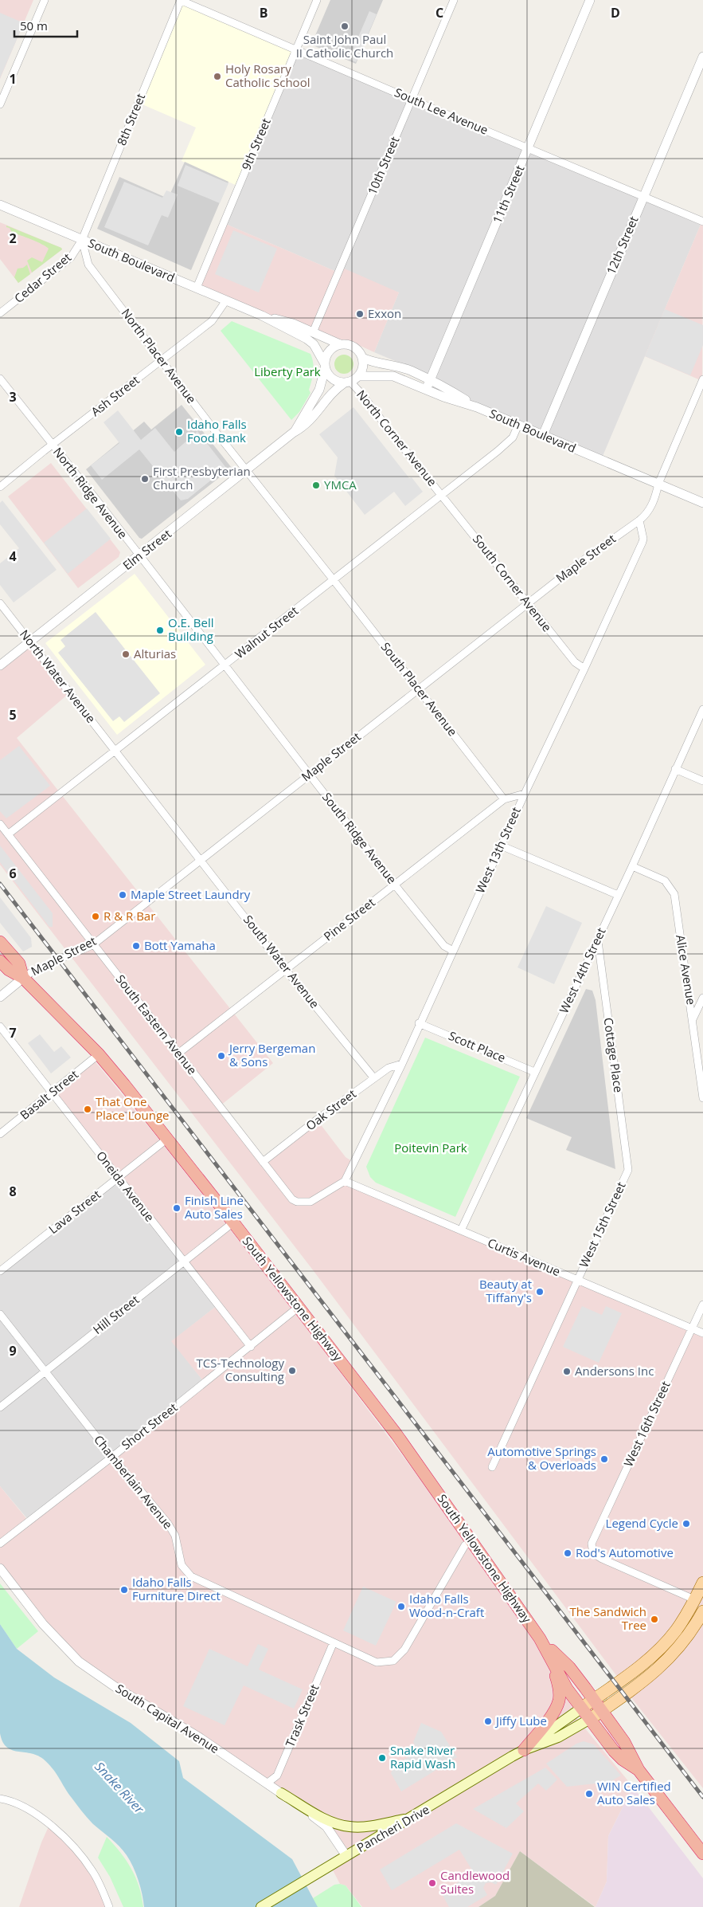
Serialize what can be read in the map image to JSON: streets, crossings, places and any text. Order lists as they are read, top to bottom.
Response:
{
  "streets": {
    "highway": ["South Yellowstone Highway"],
    "main road": ["Pancheri Drive"],
    "street": [
      "South Lee Avenue",
      "8th Street",
      "9th Street",
      "10th Street",
      "11th Street",
      "12th Street",
      "South Boulevard",
      "Cedar Street",
      "North Placer Avenue",
      "Ash Street",
      "North Corner Avenue",
      "North Ridge Avenue",
      "Elm Street",
      "Maple Street",
      "South Corner Avenue",
      "Walnut Street",
      "North Water Avenue",
      "South Placer Avenue",
      "South Ridge Avenue",
      "West 13th Street",
      "Pine Street",
      "South Water Avenue",
      "Alice Avenue",
      "West 14th Street",
      "South Eastern Avenue",
      "Scott Place",
      "Cottage Place",
      "Basalt Street",
      "Oak Street",
      "Oneida Avenue",
      "Lava Street",
      "West 15th Street",
      "Curtis Avenue",
      "Hill Street",
      "West 16th Street",
      "Short Street",
      "Chamberlain Avenue",
      "Trask Street",
      "South Capital Avenue"
    ]
  },
  "crossings": [
    ["South Lee Avenue", "8th Street"],
    ["South Lee Avenue", "9th Street"],
    ["South Lee Avenue", "10th Street"],
    ["South Lee Avenue", "11th Street"],
    ["South Lee Avenue", "12th Street"],
    ["8th Street", "South Boulevard"],
    ["8th Street", "Cedar Street"],
    ["8th Street", "North Placer Avenue"],
    ["9th Street", "South Boulevard"],
    ["10th Street", "South Boulevard"],
    ["11th Street", "South Boulevard"],
    ["12th Street", "South Boulevard"],
    ["South Boulevard", "Cedar Street"],
    ["South Boulevard", "North Placer Avenue"],
    ["South Boulevard", "Ash Street"],
    ["South Boulevard", "North Corner Avenue"],
    ["South Boulevard", "Elm Street"],
    ["South Boulevard", "Walnut Street"],
    ["Cedar Street", "North Placer Avenue"],
    ["North Placer Avenue", "Ash Street"],
    ["North Placer Avenue", "Elm Street"],
    ["North Placer Avenue", "Walnut Street"],
    ["North Placer Avenue", "South Placer Avenue"],
    ["Ash Street", "North Ridge Avenue"],
    ["North Corner Avenue", "Elm Street"],
    ["North Corner Avenue", "South Corner Avenue"],
    ["North Corner Avenue", "Walnut Street"],
    ["North Ridge Avenue", "Elm Street"],
    ["North Ridge Avenue", "Walnut Street"],
    ["North Ridge Avenue", "South Ridge Avenue"],
    ["Elm Street", "North Water Avenue"],
    ["Maple Street", "South Corner Avenue"],
    ["Maple Street", "South Placer Avenue"],
    ["Maple Street", "South Ridge Avenue"],
    ["Maple Street", "West 13th Street"],
    ["Maple Street", "South Water Avenue"],
    ["Maple Street", "South Eastern Avenue"],
    ["Maple Street", "South Yellowstone Highway"],
    ["South Corner Avenue", "Walnut Street"],
    ["South Corner Avenue", "West 13th Street"],
    ["Walnut Street", "North Water Avenue"],
    ["Walnut Street", "South Placer Avenue"],
    ["Walnut Street", "South Ridge Avenue"],
    ["Walnut Street", "South Water Avenue"],
    ["Walnut Street", "South Eastern Avenue"],
    ["North Water Avenue", "South Water Avenue"],
    ["South Placer Avenue", "Pine Street"],
    ["South Ridge Avenue", "West 13th Street"],
    ["South Ridge Avenue", "Pine Street"],
    ["West 13th Street", "Pine Street"],
    ["West 13th Street", "South Eastern Avenue"],
    ["West 13th Street", "Scott Place"],
    ["West 13th Street", "Oak Street"],
    ["West 13th Street", "Curtis Avenue"],
    ["Pine Street", "South Water Avenue"],
    ["Pine Street", "South Eastern Avenue"],
    ["South Water Avenue", "Oak Street"],
    ["Alice Avenue", "West 14th Street"],
    ["West 14th Street", "Scott Place"],
    ["West 14th Street", "Cottage Place"],
    ["West 14th Street", "Curtis Avenue"],
    ["South Eastern Avenue", "Oak Street"],
    ["South Eastern Avenue", "Curtis Avenue"],
    ["Cottage Place", "West 15th Street"],
    ["Basalt Street", "Oneida Avenue"],
    ["Basalt Street", "South Yellowstone Highway"],
    ["Oneida Avenue", "Lava Street"],
    ["Oneida Avenue", "Hill Street"],
    ["Oneida Avenue", "Short Street"],
    ["Lava Street", "South Yellowstone Highway"],
    ["West 15th Street", "Curtis Avenue"],
    ["Curtis Avenue", "West 16th Street"],
    ["South Yellowstone Highway", "Hill Street"],
    ["South Yellowstone Highway", "Short Street"],
    ["South Yellowstone Highway", "Chamberlain Avenue"],
    ["South Yellowstone Highway", "Pancheri Drive"],
    ["Hill Street", "Chamberlain Avenue"],
    ["West 16th Street", "Pancheri Drive"],
    ["Short Street", "Chamberlain Avenue"],
    ["Chamberlain Avenue", "Trask Street"],
    ["Trask Street", "South Capital Avenue"],
    ["South Capital Avenue", "Pancheri Drive"]
  ],
  "water": ["Snake River"],
  "parks": ["Liberty Park", "Poitevin Park"],
  "places": [
    "Saint John Paul II Catholic Church",
    "Holy Rosary Catholic School",
    "Exxon",
    "Idaho Falls Food Bank",
    "First Presbyterian Church",
    "YMCA",
    "O.E. Bell Building",
    "Alturias",
    "Maple Street Laundry",
    "R & R Bar",
    "Bott Yamaha",
    "Jerry Bergeman & Sons",
    "That One Place Lounge",
    "Finish Line Auto Sales",
    "Beauty at Tiffany's",
    "TCS-Technology Consulting",
    "Andersons Inc",
    "Automotive Springs & Overloads",
    "Legend Cycle",
    "Rod's Automotive",
    "Idaho Falls Furniture Direct",
    "Idaho Falls Wood-n-Craft",
    "The Sandwich Tree",
    "Jiffy Lube",
    "Snake River Rapid Wash",
    "WIN Certified Auto Sales",
    "Candlewood Suites"
  ],
  "scale_bar": "50 m",
  "grid": {
    "columns": ["B", "C", "D"],
    "rows": [
      "1",
      "2",
      "3",
      "4",
      "5",
      "6",
      "7",
      "8",
      "9"
    ]
  }
}
